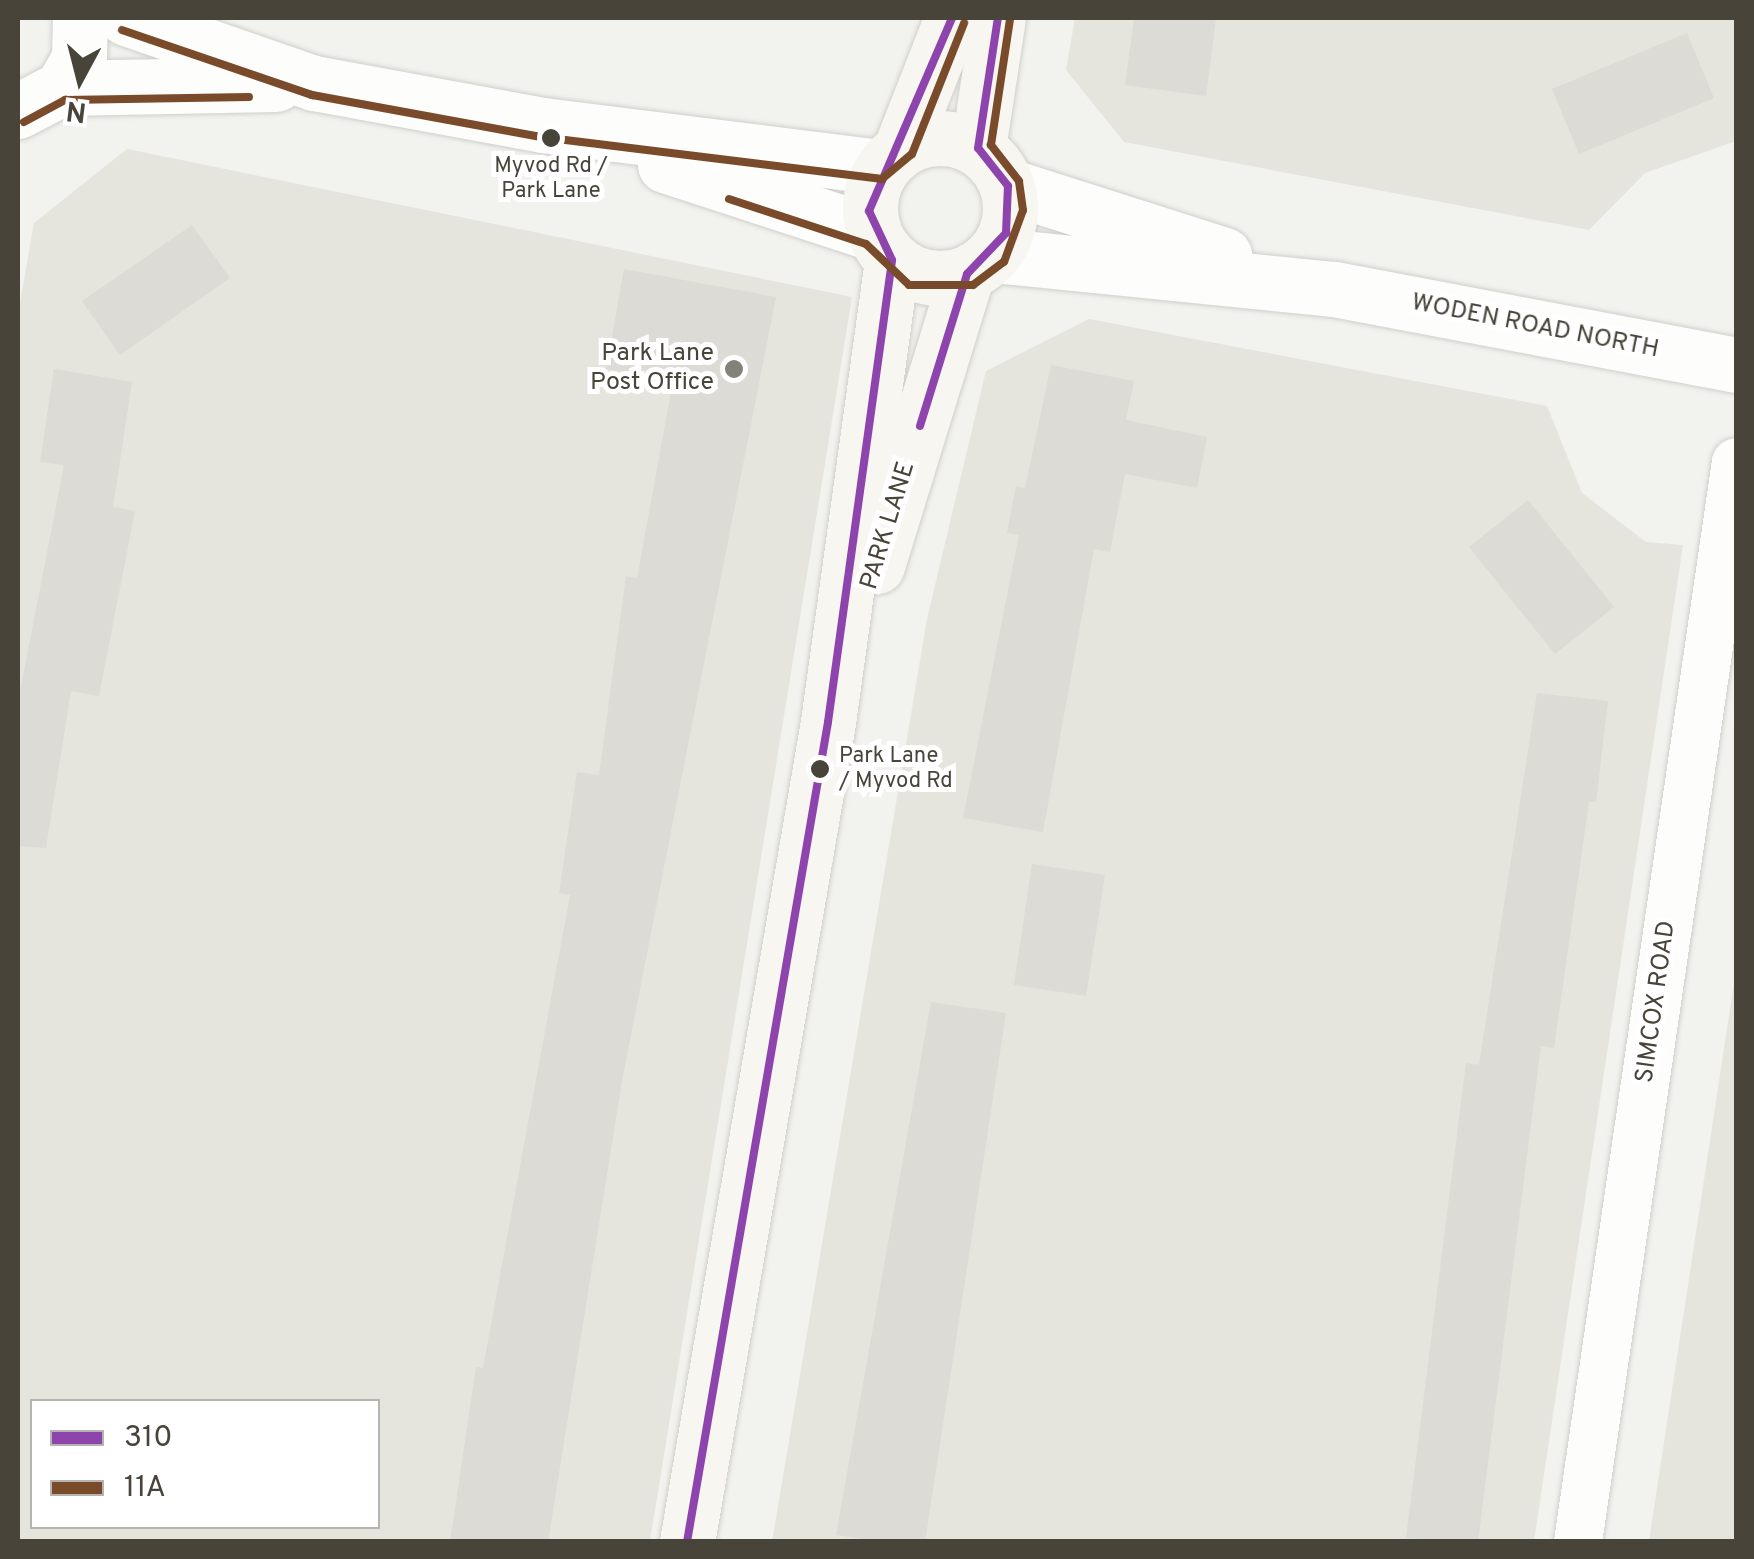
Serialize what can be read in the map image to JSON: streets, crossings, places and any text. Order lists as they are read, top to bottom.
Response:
{
  "streets": {
    "main road": ["PARK LANE"],
    "street": ["WODEN ROAD NORTH", "SIMCOX ROAD"]
  },
  "crossings": [
    ["WODEN ROAD NORTH", "PARK LANE"]
  ],
  "places": ["Myvod Rd / Park Lane", "Park Lane Post Office", "Park Lane / Myvod Rd"],
  "lines": ["transit line 310", "transit line 11A"],
  "legend": ["310", "11A"],
  "north": "bottom"
}
